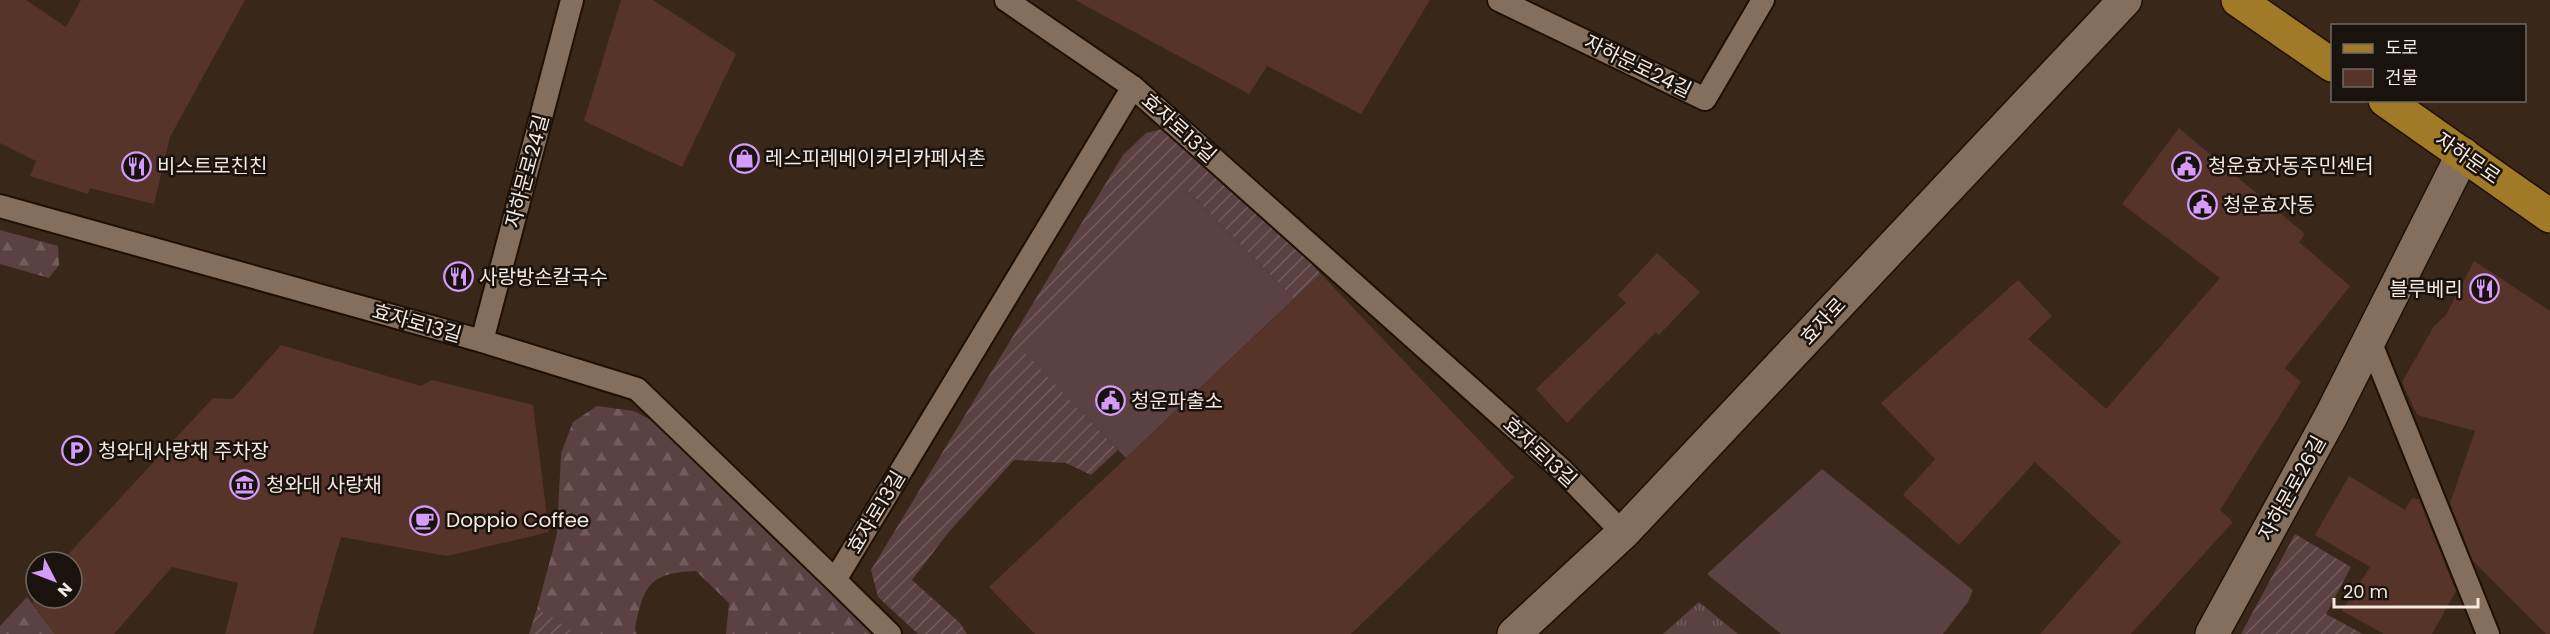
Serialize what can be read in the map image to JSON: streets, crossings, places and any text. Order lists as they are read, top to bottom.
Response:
{
  "streets": {
    "main road": ["자하문로"],
    "street": ["효자로", "자하문로26길"],
    "lane": ["자하문로24길", "효자로13길"]
  },
  "crossings": [
    ["자하문로24길", "효자로13길"],
    ["효자로13길", "효자로"],
    ["자하문로", "자하문로26길"]
  ],
  "places": {
    "shop": ["레스피레베이커리카페서촌"],
    "restaurant": ["비스트로친친", "사랑방손칼국수", "블루베리"],
    "public building": ["청운효자동주민센터", "청운효자동", "청운파출소"],
    "parking": ["청와대사랑채 주차장"],
    "museum": ["청와대 사랑채"],
    "cafe": ["Doppio Coffee"]
  },
  "legend": ["도로", "건물"],
  "scale_bar": "20 m",
  "north": "bottom right"
}
